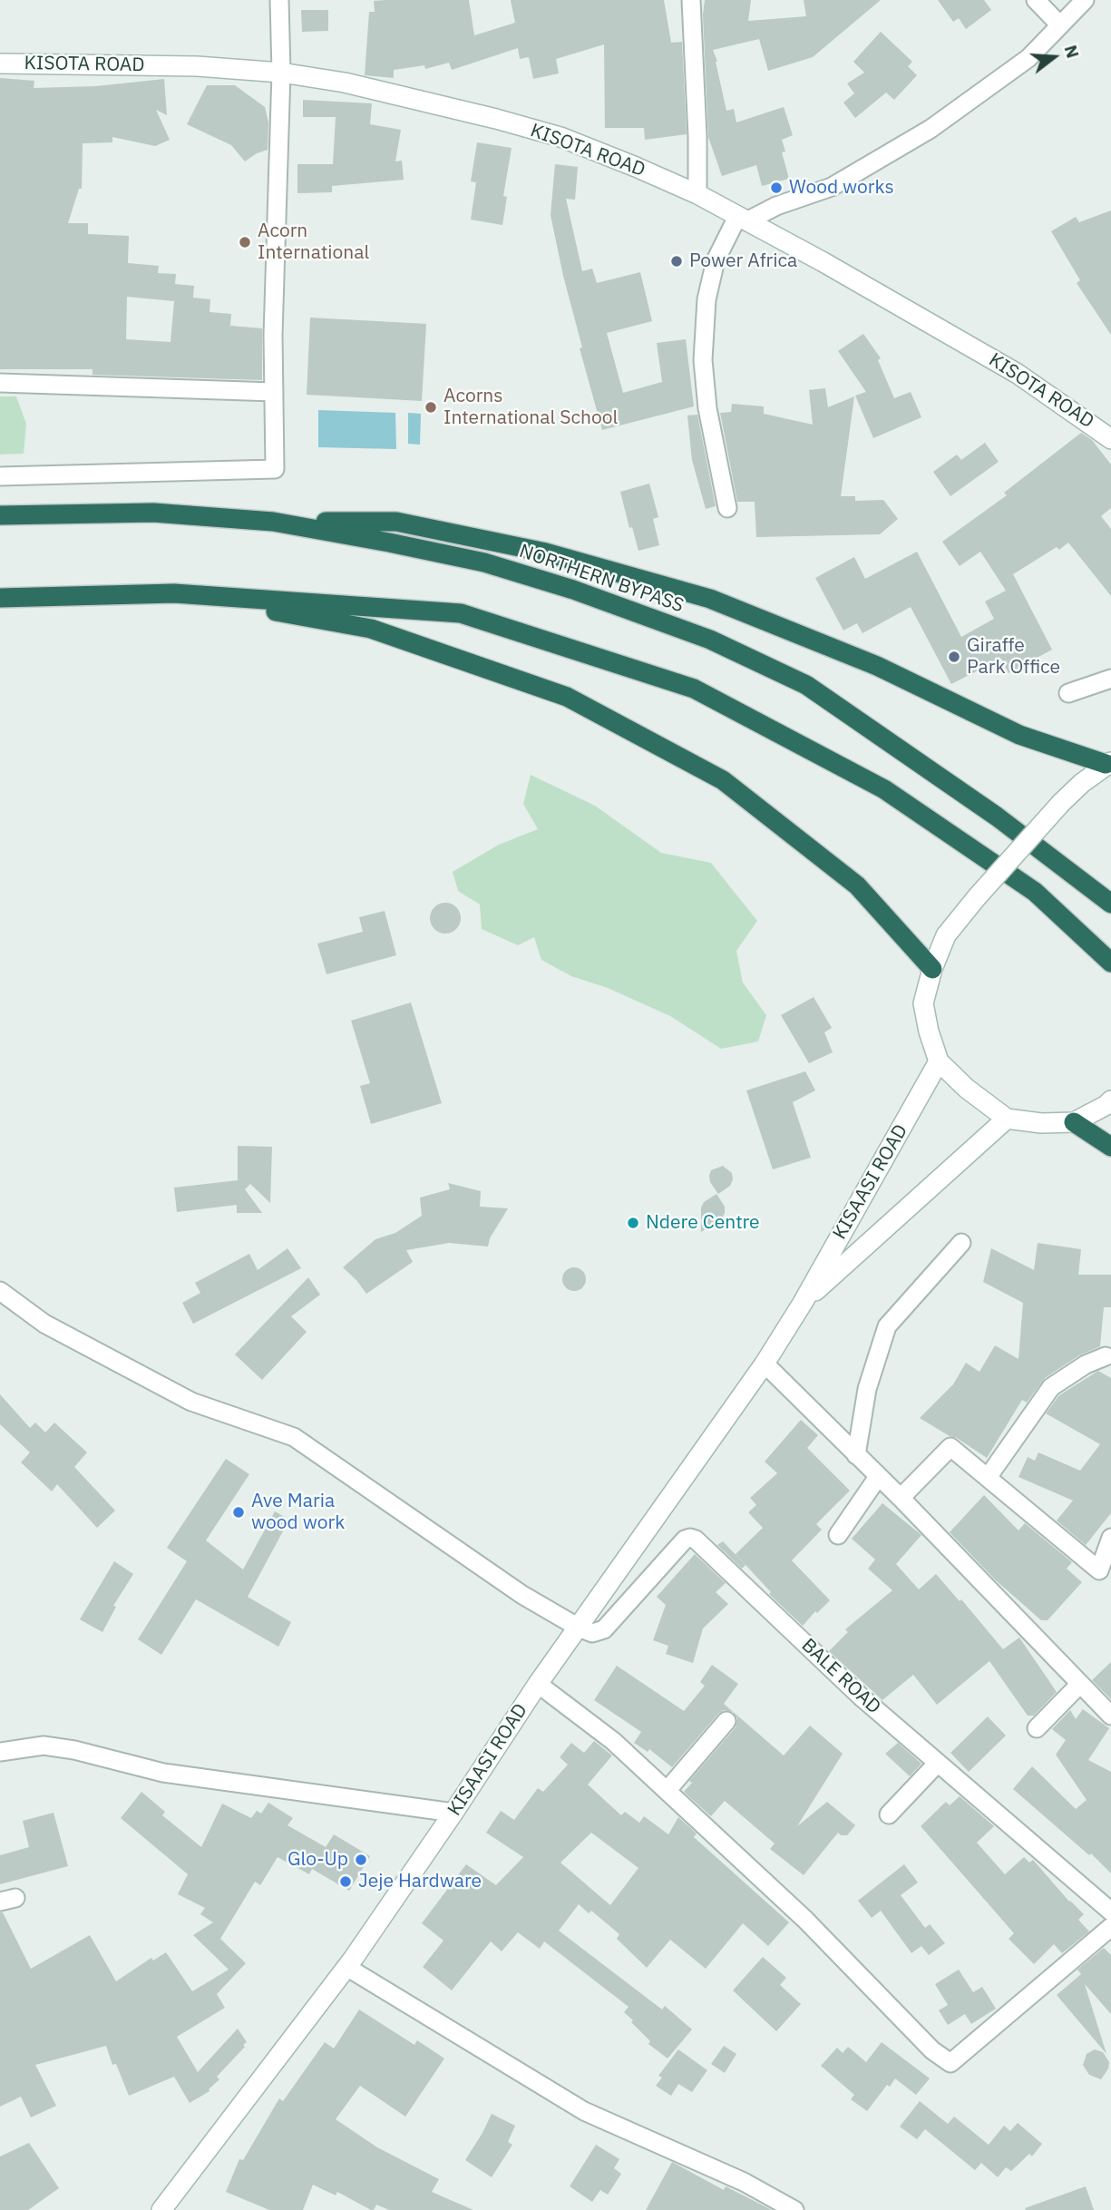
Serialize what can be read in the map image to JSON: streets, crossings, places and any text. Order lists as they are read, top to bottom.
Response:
{
  "streets": {
    "highway": ["NORTHERN BYPASS"],
    "main road": ["KISOTA ROAD", "KISAASI ROAD"],
    "street": ["BALE ROAD"]
  },
  "crossings": [
    ["KISAASI ROAD", "BALE ROAD"]
  ],
  "places": [
    "Wood works",
    "Acorn International",
    "Power Africa",
    "Acorns International School",
    "Giraffe Park Office",
    "Ndere Centre",
    "Ave Maria wood work",
    "Glo-Up",
    "Jeje Hardware"
  ],
  "north": "right"
}
